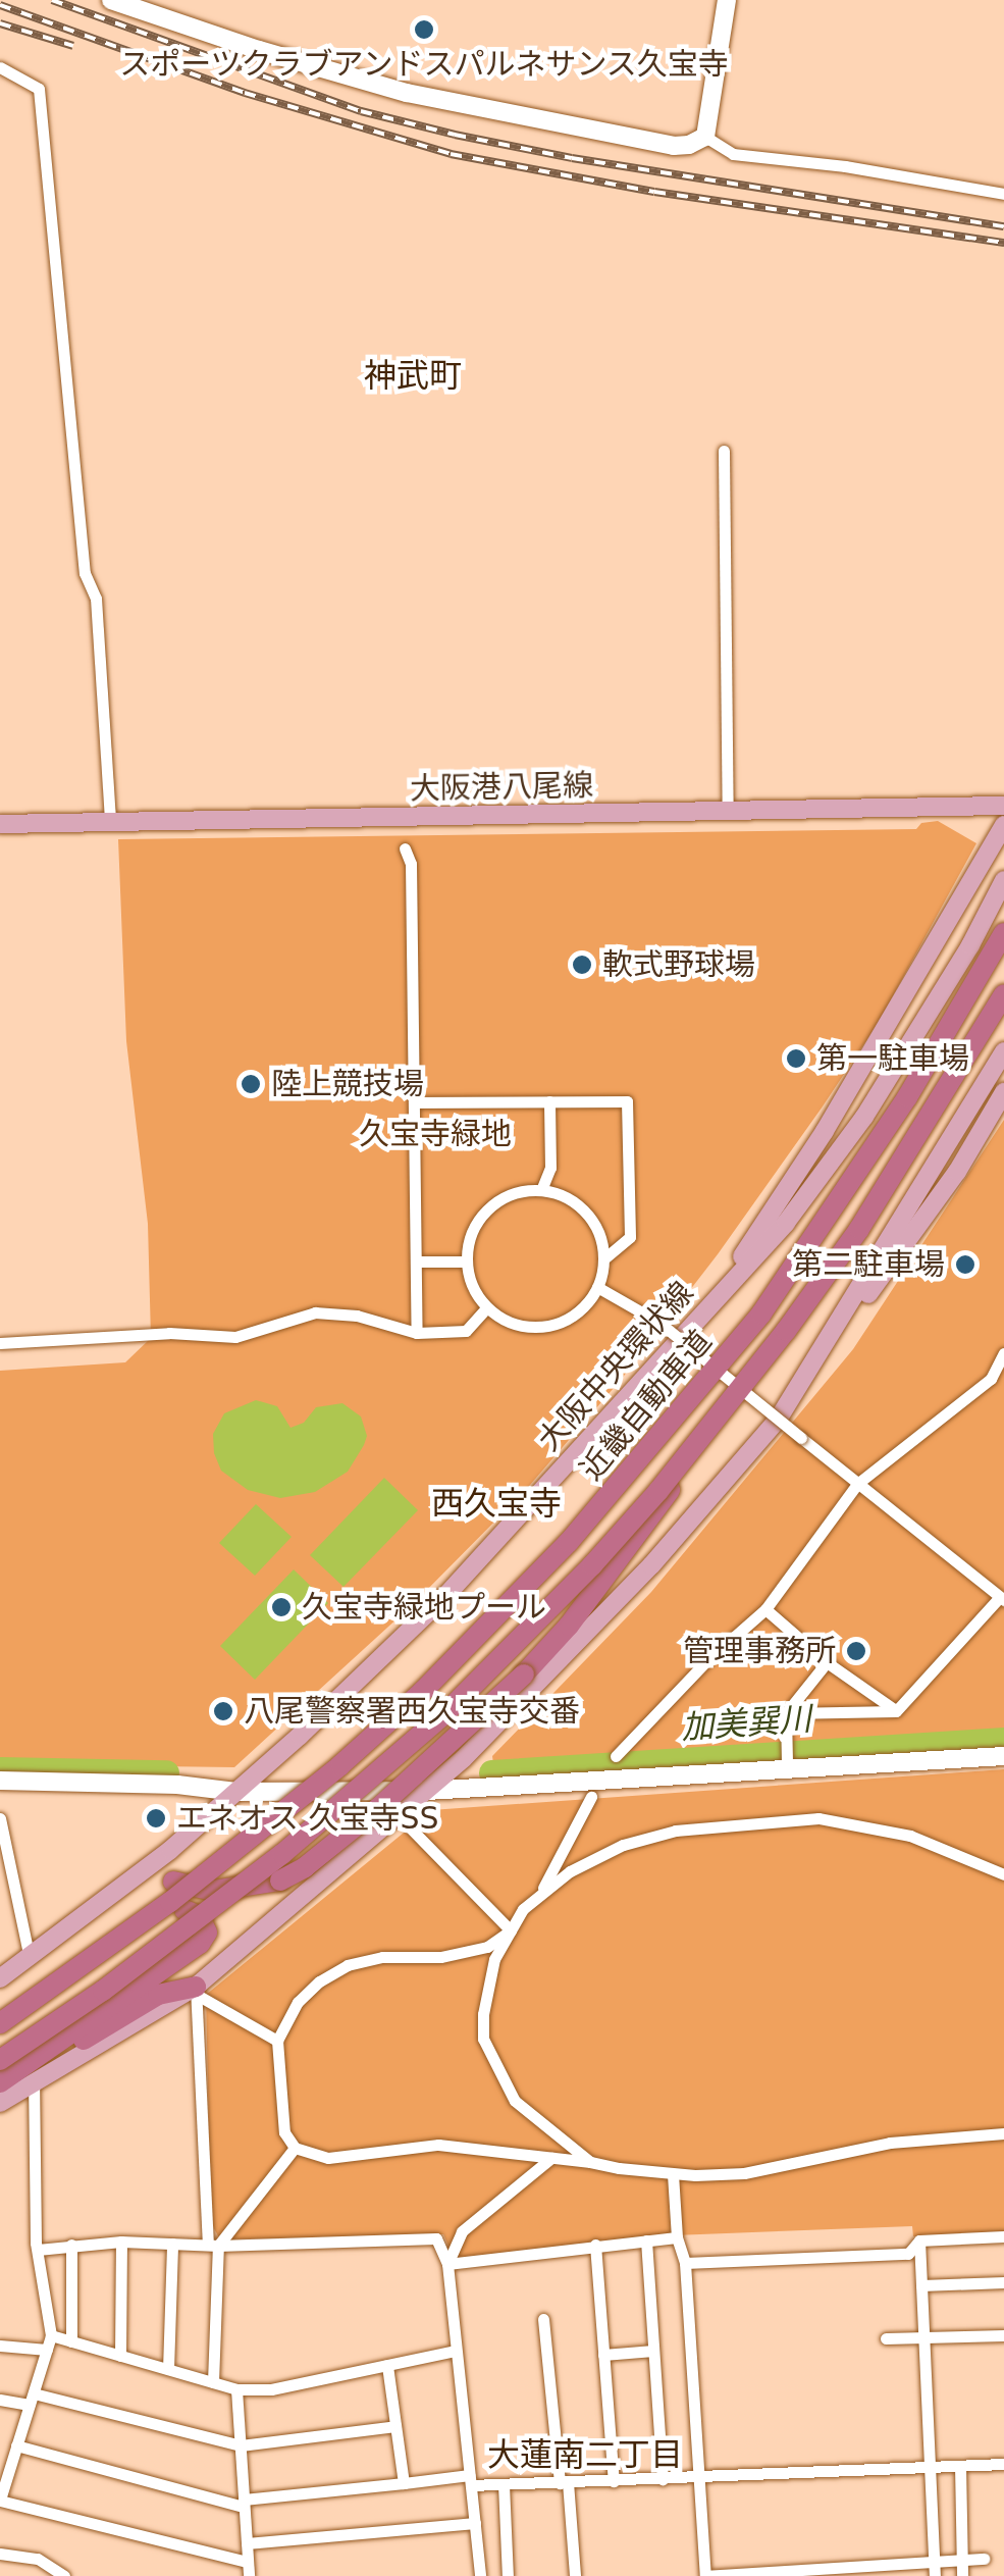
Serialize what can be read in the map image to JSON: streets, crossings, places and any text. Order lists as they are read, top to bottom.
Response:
{
  "streets": {
    "highway": ["近畿自動車道"],
    "main road": ["大阪港八尾線", "大阪中央環状線"]
  },
  "districts": ["神武町", "西久宝寺", "大蓮南二丁目"],
  "water": ["加美巽川"],
  "parks": ["久宝寺緑地"],
  "places": [
    "スポーツクラブアンドスパルネサンス久宝寺",
    "軟式野球場",
    "第一駐車場",
    "陸上競技場",
    "第二駐車場",
    "久宝寺緑地プール",
    "管理事務所",
    "八尾警察署西久宝寺交番",
    "エネオス 久宝寺SS"
  ]
}
